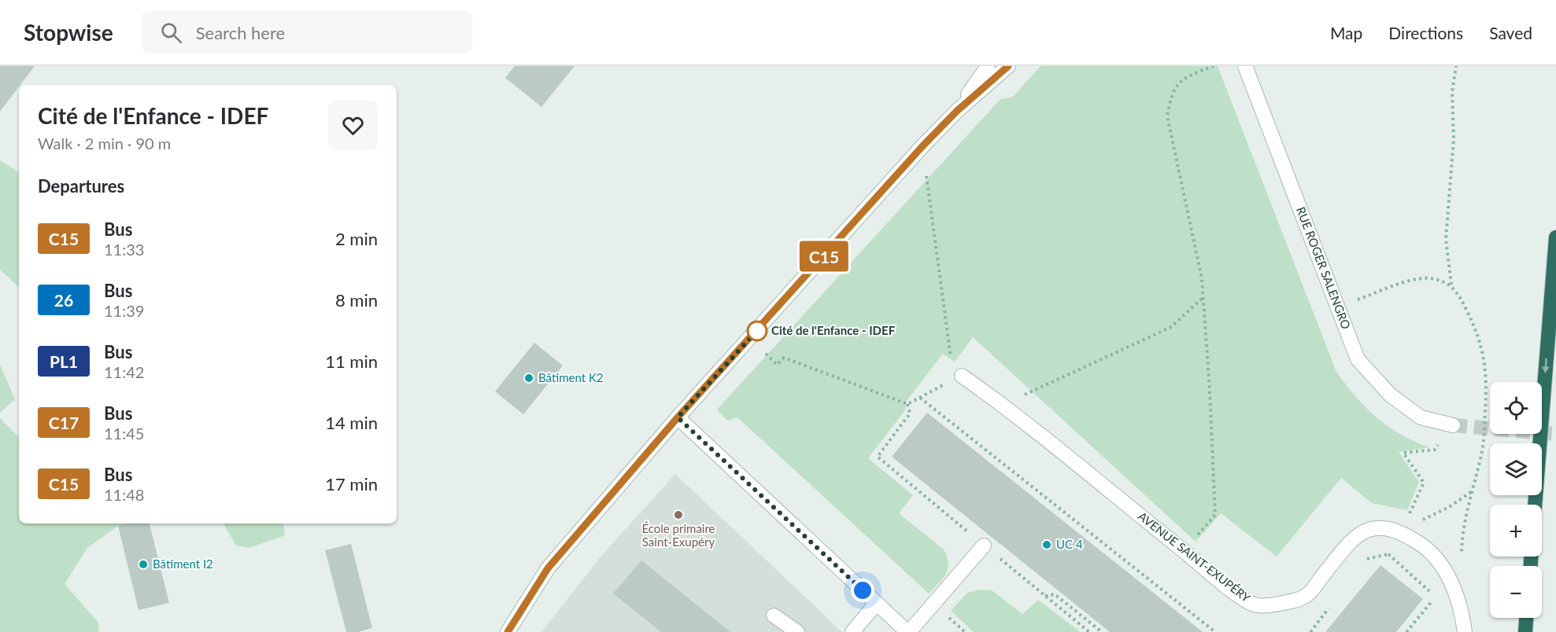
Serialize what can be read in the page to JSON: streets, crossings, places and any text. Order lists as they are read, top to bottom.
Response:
{
  "streets": {
    "street": ["RUE ROGER SALENGRO", "AVENUE SAINT-EXUPÉRY"]
  },
  "places": [
    "Cité de l'Enfance - IDEF",
    "Bâtiment K2",
    "École primaire Saint-Exupéry",
    "UC 4",
    "Bâtiment I2"
  ],
  "lines": ["bus line C15"],
  "page": {
    "header": "Stopwise",
    "search": "Search here",
    "nav": ["Map", "Directions", "Saved"],
    "on_map": "C15",
    "heading": [
      ["Cité de l'Enfance - IDEF", "Walk · 2 min · 90 m"],
      "Departures"
    ],
    "list": [
      {
        "mark": "C15",
        "name": "Bus",
        "note": "11:33",
        "value": "2 min"
      },
      {
        "mark": "26",
        "name": "Bus",
        "note": "11:39",
        "value": "8 min"
      },
      {
        "mark": "PL1",
        "name": "Bus",
        "note": "11:42",
        "value": "11 min"
      },
      {
        "mark": "C17",
        "name": "Bus",
        "note": "11:45",
        "value": "14 min"
      },
      {
        "mark": "C15",
        "name": "Bus",
        "note": "11:48",
        "value": "17 min"
      }
    ],
    "map_buttons": ["+", "−"]
  }
}
